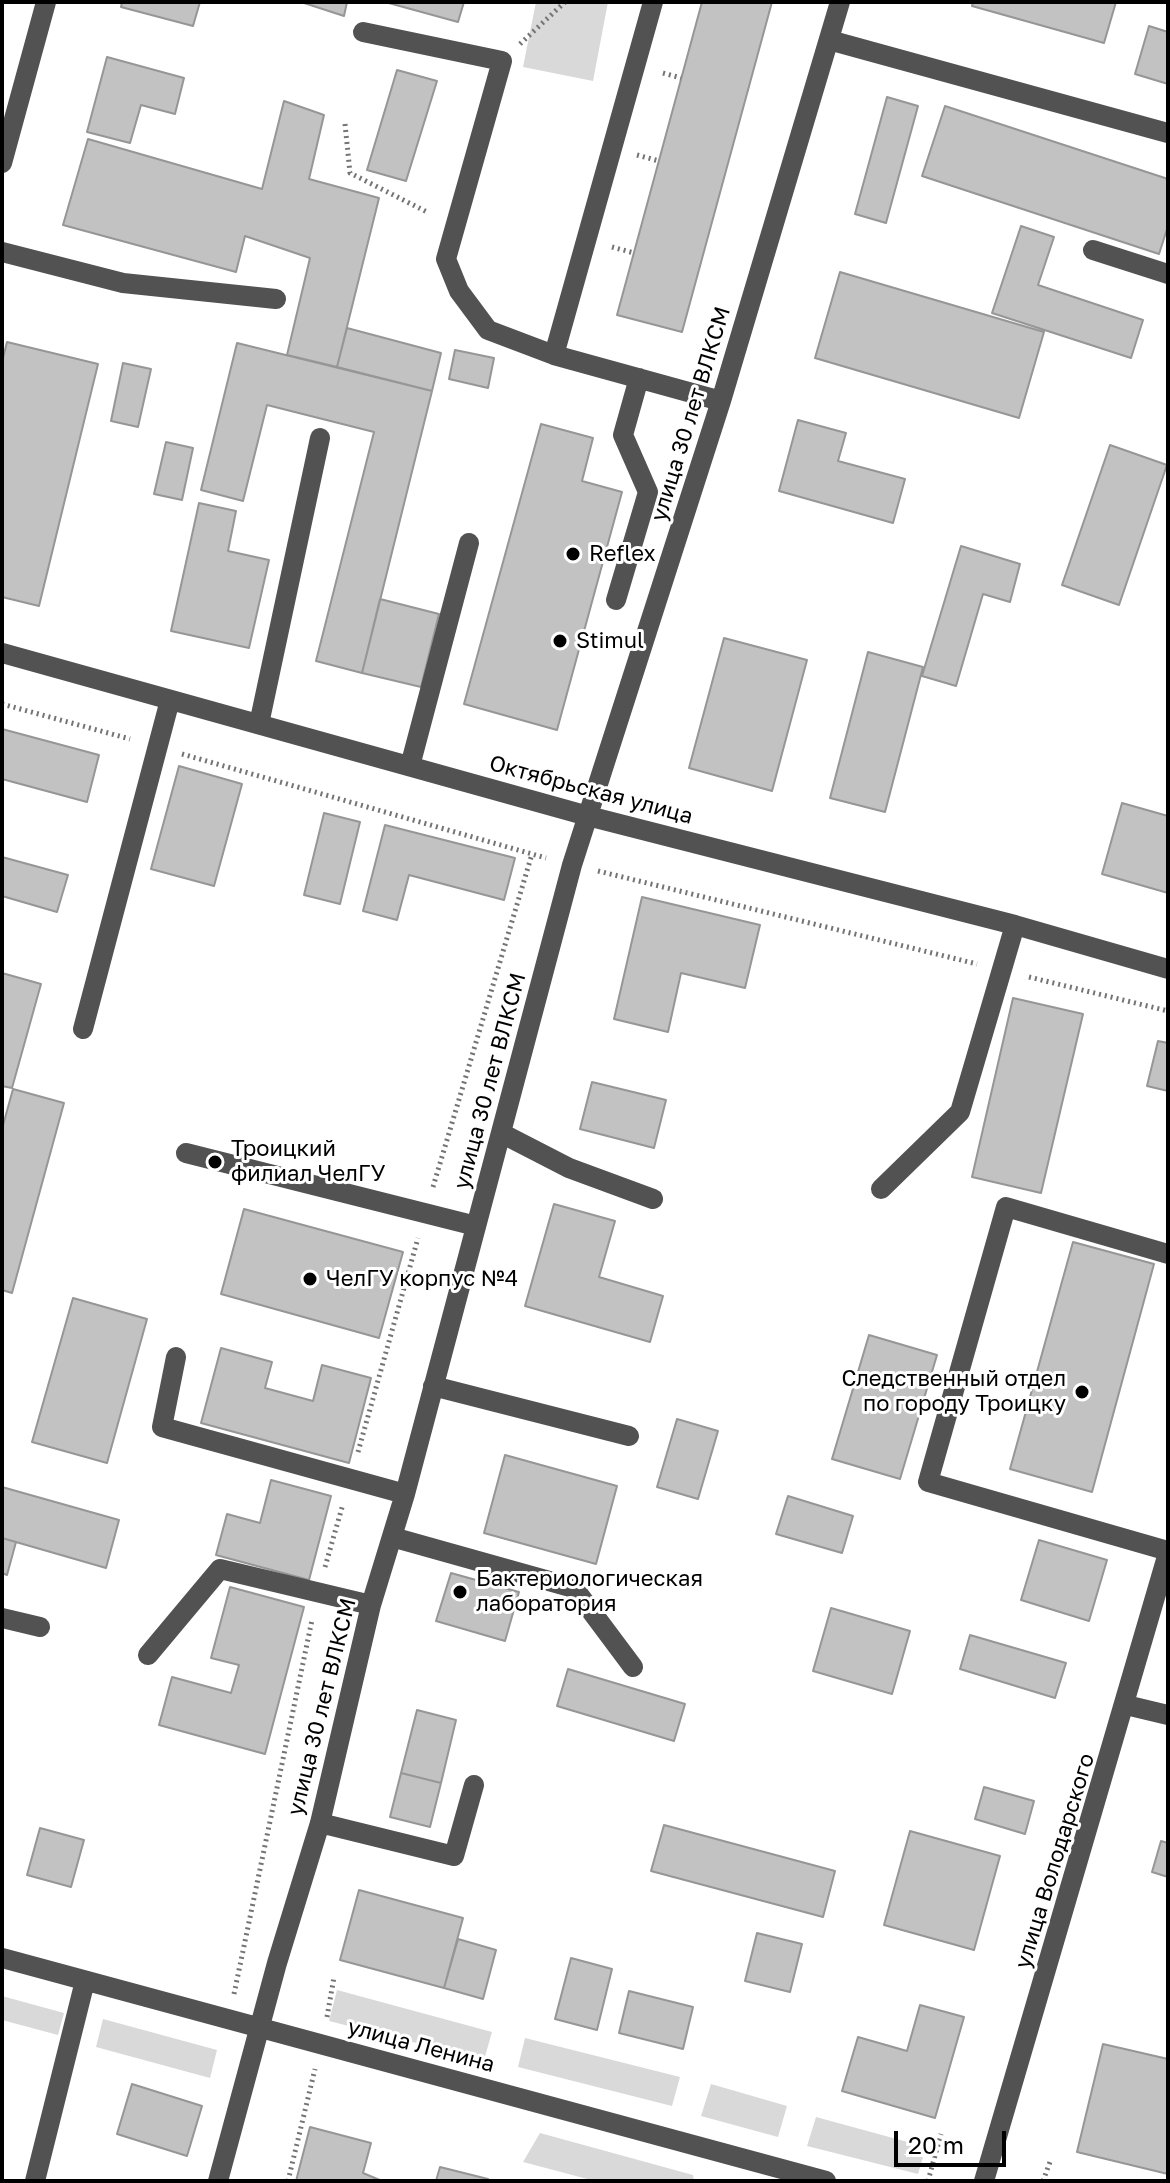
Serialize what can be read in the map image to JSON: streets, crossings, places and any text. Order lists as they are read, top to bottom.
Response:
{
  "streets": {
    "street": [
      "улица 30 лет ВЛКСМ",
      "Октябрьская улица",
      "улица Володарского",
      "улица Ленина"
    ]
  },
  "crossings": [
    ["улица 30 лет ВЛКСМ", "Октябрьская улица"],
    ["улица 30 лет ВЛКСМ", "улица Ленина"]
  ],
  "places": [
    "Reflex",
    "Stimul",
    "Троицкий филиал ЧелГУ",
    "ЧелГУ корпус №4",
    "Следственный отдел по городу Троицку",
    "Бактериологическая лаборатория"
  ],
  "scale_bar": "20 m"
}
